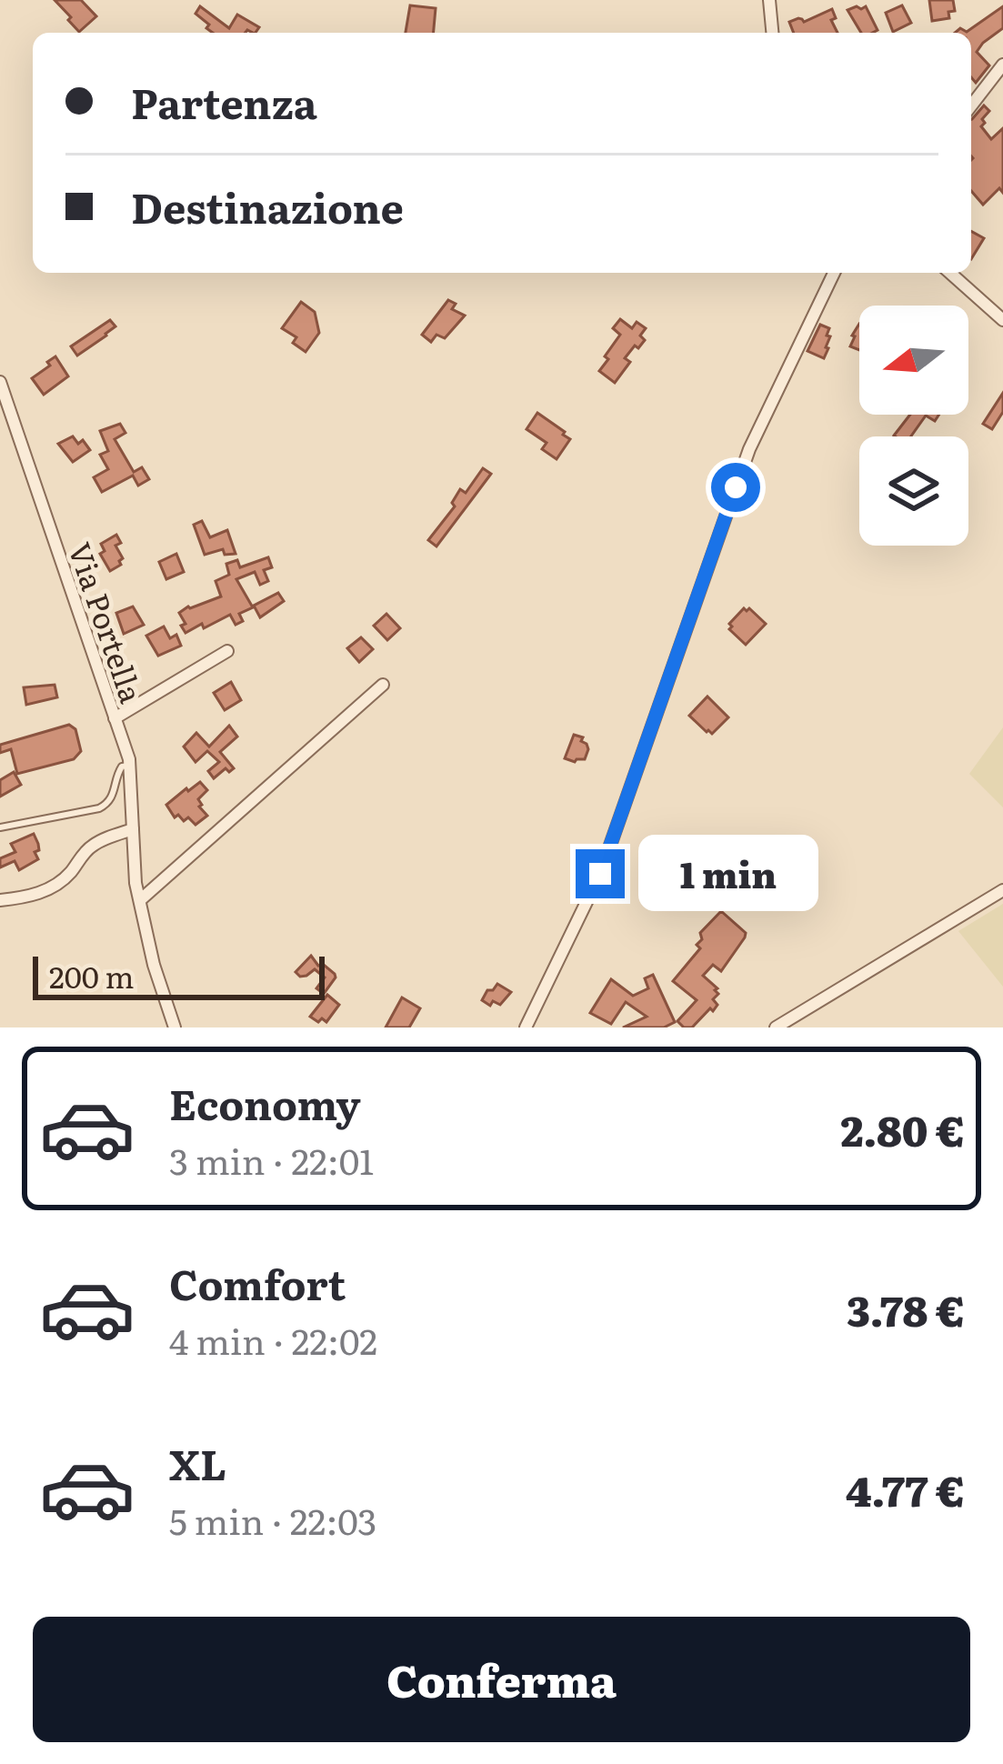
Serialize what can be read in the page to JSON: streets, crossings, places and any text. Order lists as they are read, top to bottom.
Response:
{
  "streets": {
    "street": ["Via Portella"]
  },
  "scale_bar": "200 m",
  "north": "left",
  "page": {
    "banner": ["Partenza", "Destinazione"],
    "bubble": "1 min",
    "scale": "200 m",
    "list": [
      {
        "name": "Economy",
        "note": "3 min · 22:01",
        "value": "2.80 €"
      },
      {
        "name": "Comfort",
        "note": "4 min · 22:02",
        "value": "3.78 €"
      },
      {
        "name": "XL",
        "note": "5 min · 22:03",
        "value": "4.77 €"
      }
    ],
    "buttons": "Conferma"
  }
}
